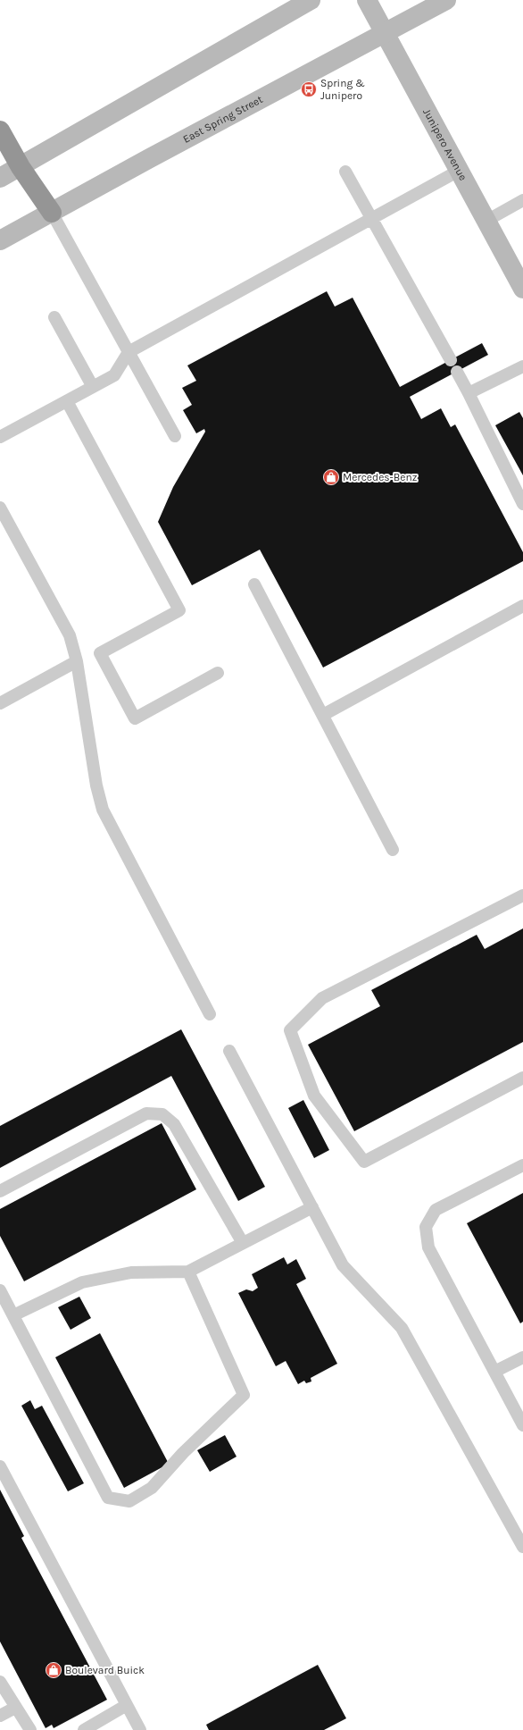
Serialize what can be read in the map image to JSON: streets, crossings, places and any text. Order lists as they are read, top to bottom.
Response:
{
  "streets": {
    "main road": ["East Spring Street", "Junipero Avenue"]
  },
  "crossings": [
    ["East Spring Street", "Junipero Avenue"]
  ],
  "places": {
    "bus stop": ["Spring & Junipero"],
    "shop": ["Mercedes-Benz", "Boulevard Buick"]
  }
}
